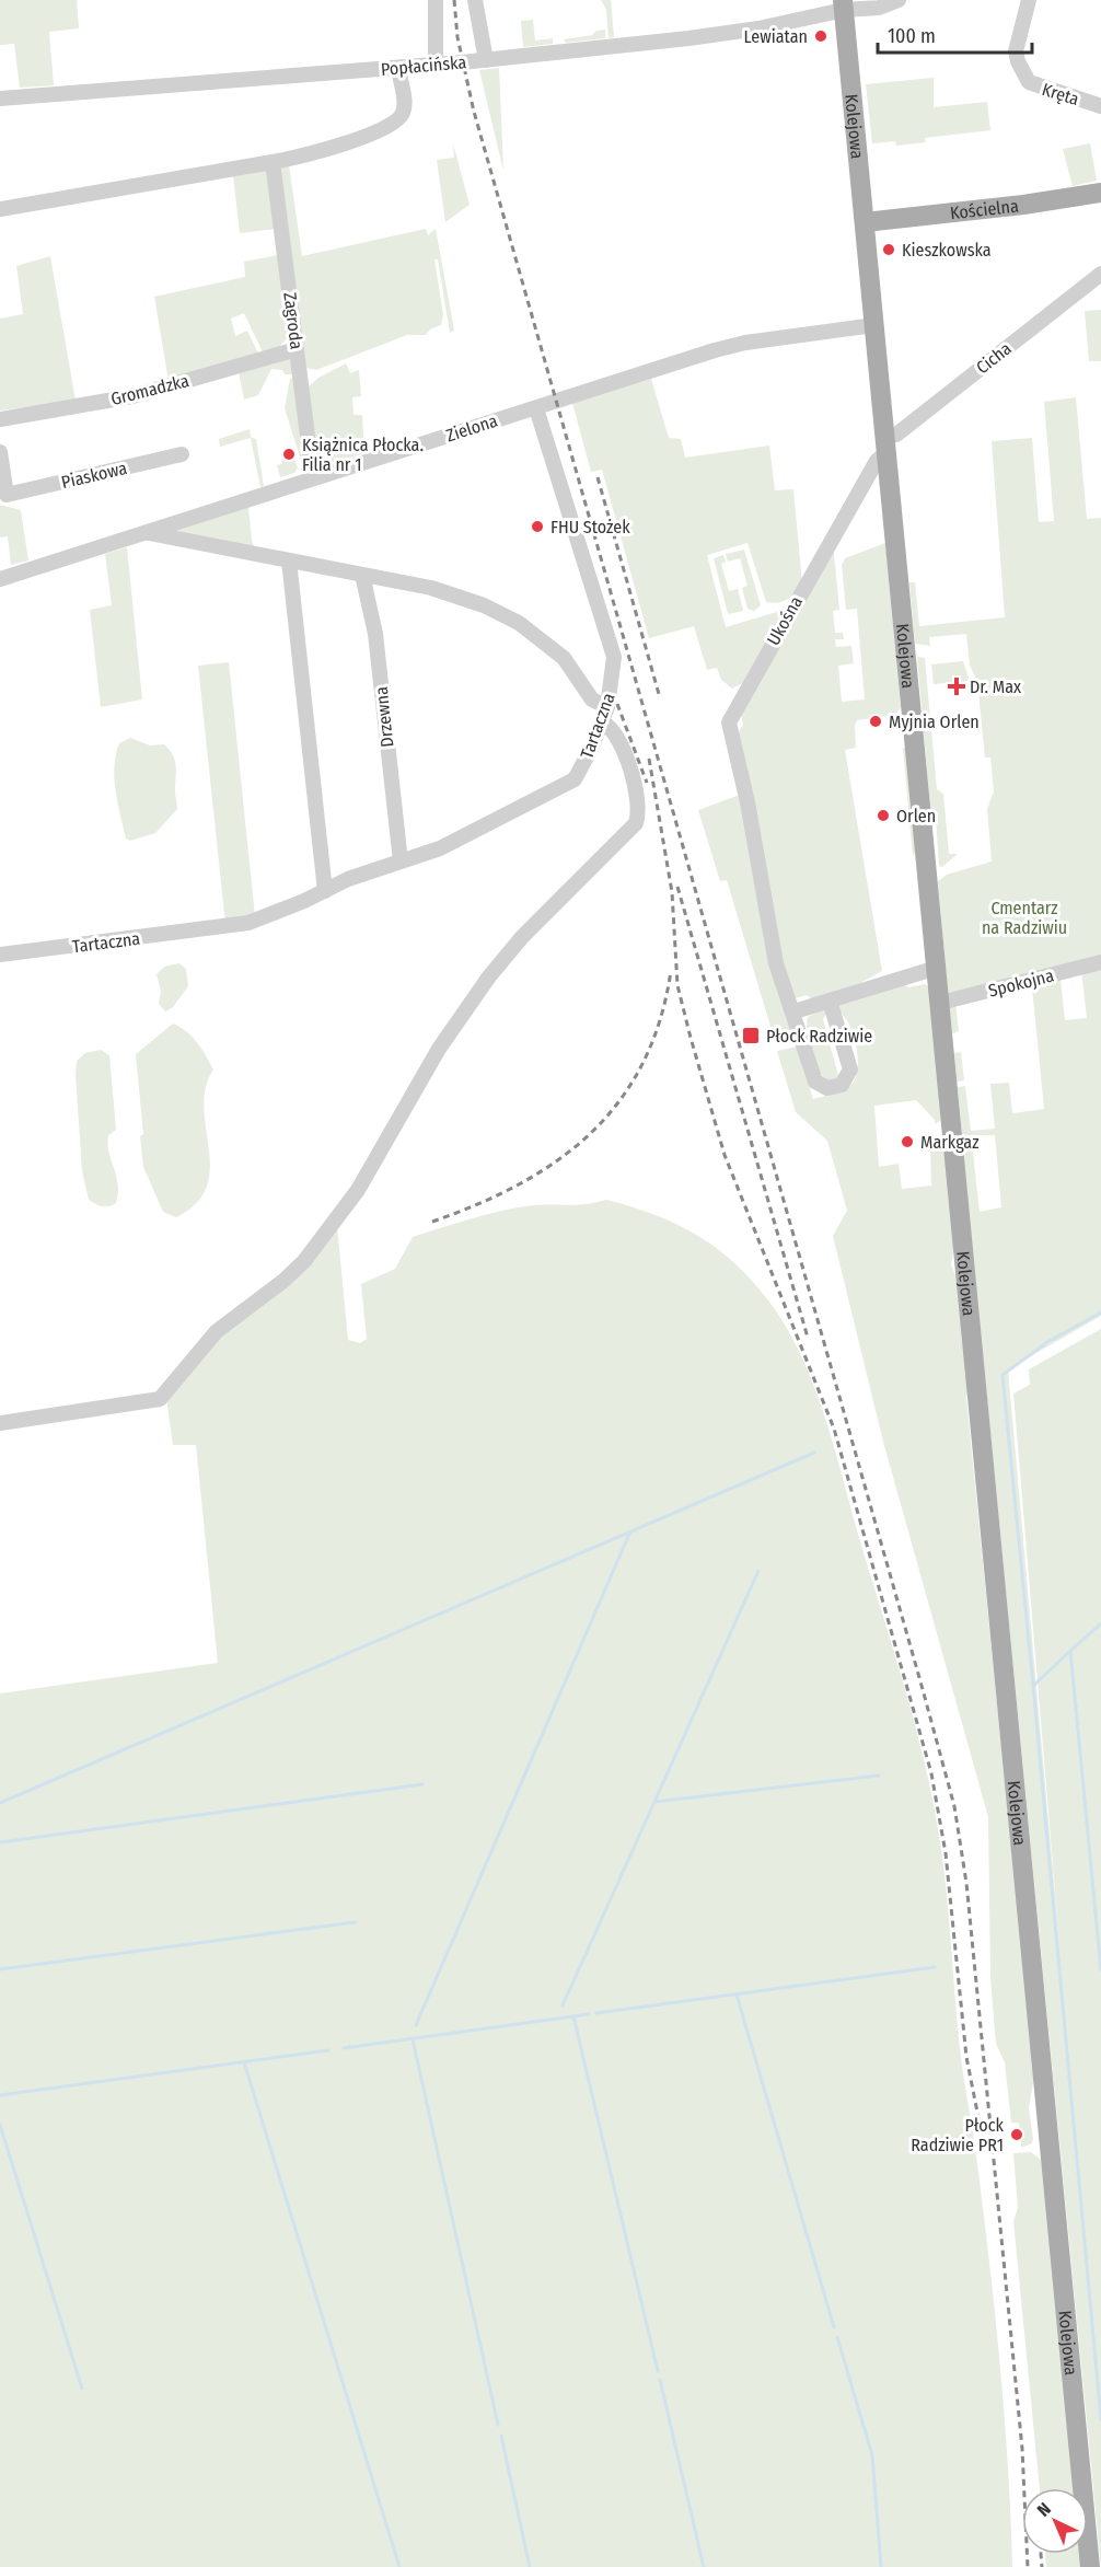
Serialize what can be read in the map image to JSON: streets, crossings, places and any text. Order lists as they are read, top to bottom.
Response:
{
  "streets": {
    "main road": ["Kolejowa", "Kościelna"],
    "street": [
      "Popłacińska",
      "Kręta",
      "Zagroda",
      "Cicha",
      "Gromadzka",
      "Zielona",
      "Piaskowa",
      "Ukośna",
      "Drzewna",
      "Tartaczna",
      "Spokojna"
    ]
  },
  "crossings": [
    ["Popłacińska", "Kolejowa"],
    ["Kolejowa", "Kościelna"],
    ["Kolejowa", "Cicha"],
    ["Kolejowa", "Zielona"],
    ["Kolejowa", "Ukośna"],
    ["Kolejowa", "Spokojna"],
    ["Zagroda", "Gromadzka"],
    ["Zagroda", "Zielona"],
    ["Cicha", "Ukośna"],
    ["Zielona", "Tartaczna"],
    ["Drzewna", "Tartaczna"]
  ],
  "parks": ["Cmentarz na Radziwiu"],
  "places": {
    "other": [
      "Lewiatan",
      "Kieszkowska",
      "Książnica Płocka. Filia nr 1",
      "FHU Stożek",
      "Myjnia Orlen",
      "Orlen",
      "Markgaz",
      "Płock Radziwie PR1"
    ],
    "health": ["Dr. Max"],
    "transit": ["Płock Radziwie"]
  },
  "scale_bar": "100 m",
  "north": "top left"
}
